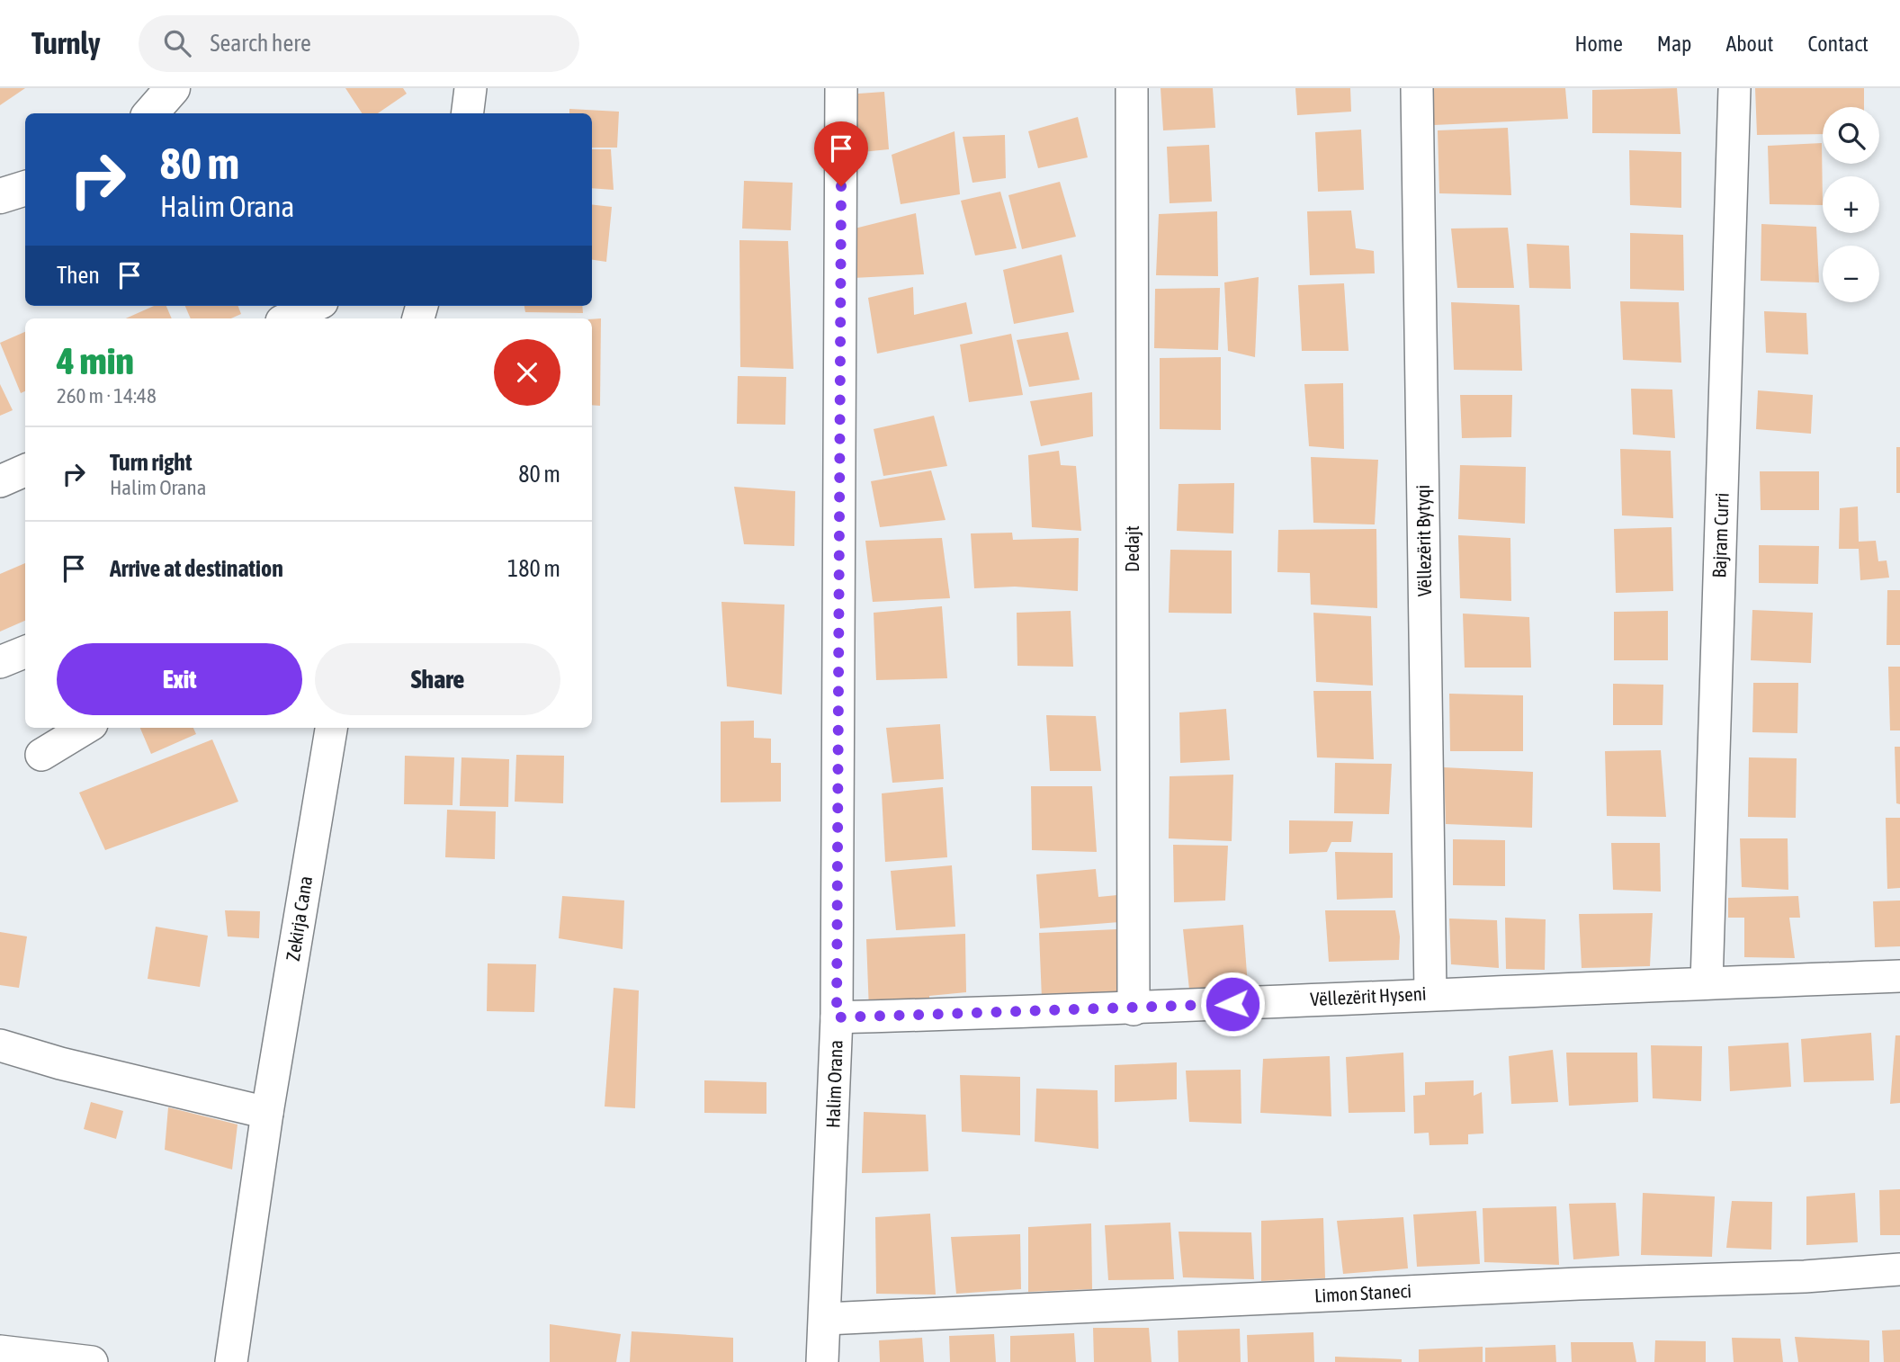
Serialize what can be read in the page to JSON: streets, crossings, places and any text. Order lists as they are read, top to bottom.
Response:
{
  "streets": {
    "street": [
      "Bajram Curri",
      "Vëllezërit Bytyqi",
      "Dedajt",
      "Zekirja Cana",
      "Vëllezërit Hyseni",
      "Halim Orana",
      "Limon Staneci"
    ]
  },
  "crossings": [
    ["Bajram Curri", "Vëllezërit Hyseni"],
    ["Vëllezërit Bytyqi", "Vëllezërit Hyseni"],
    ["Dedajt", "Vëllezërit Hyseni"],
    ["Vëllezërit Hyseni", "Halim Orana"],
    ["Halim Orana", "Limon Staneci"]
  ],
  "page": {
    "header": "Turnly",
    "search": "Search here",
    "nav": [
      "Home",
      "Map",
      "About",
      "Contact"
    ],
    "map_buttons": ["+", "−"],
    "turn": ["80 m", "Halim Orana"],
    "then": "Then",
    "heading": ["4 min", "260 m · 14:48"],
    "list": [
      {
        "name": "Turn right",
        "note": "Halim Orana",
        "value": "80 m"
      },
      {
        "name": "Arrive at destination",
        "value": "180 m"
      }
    ],
    "buttons": ["Exit", "Share"]
  }
}
